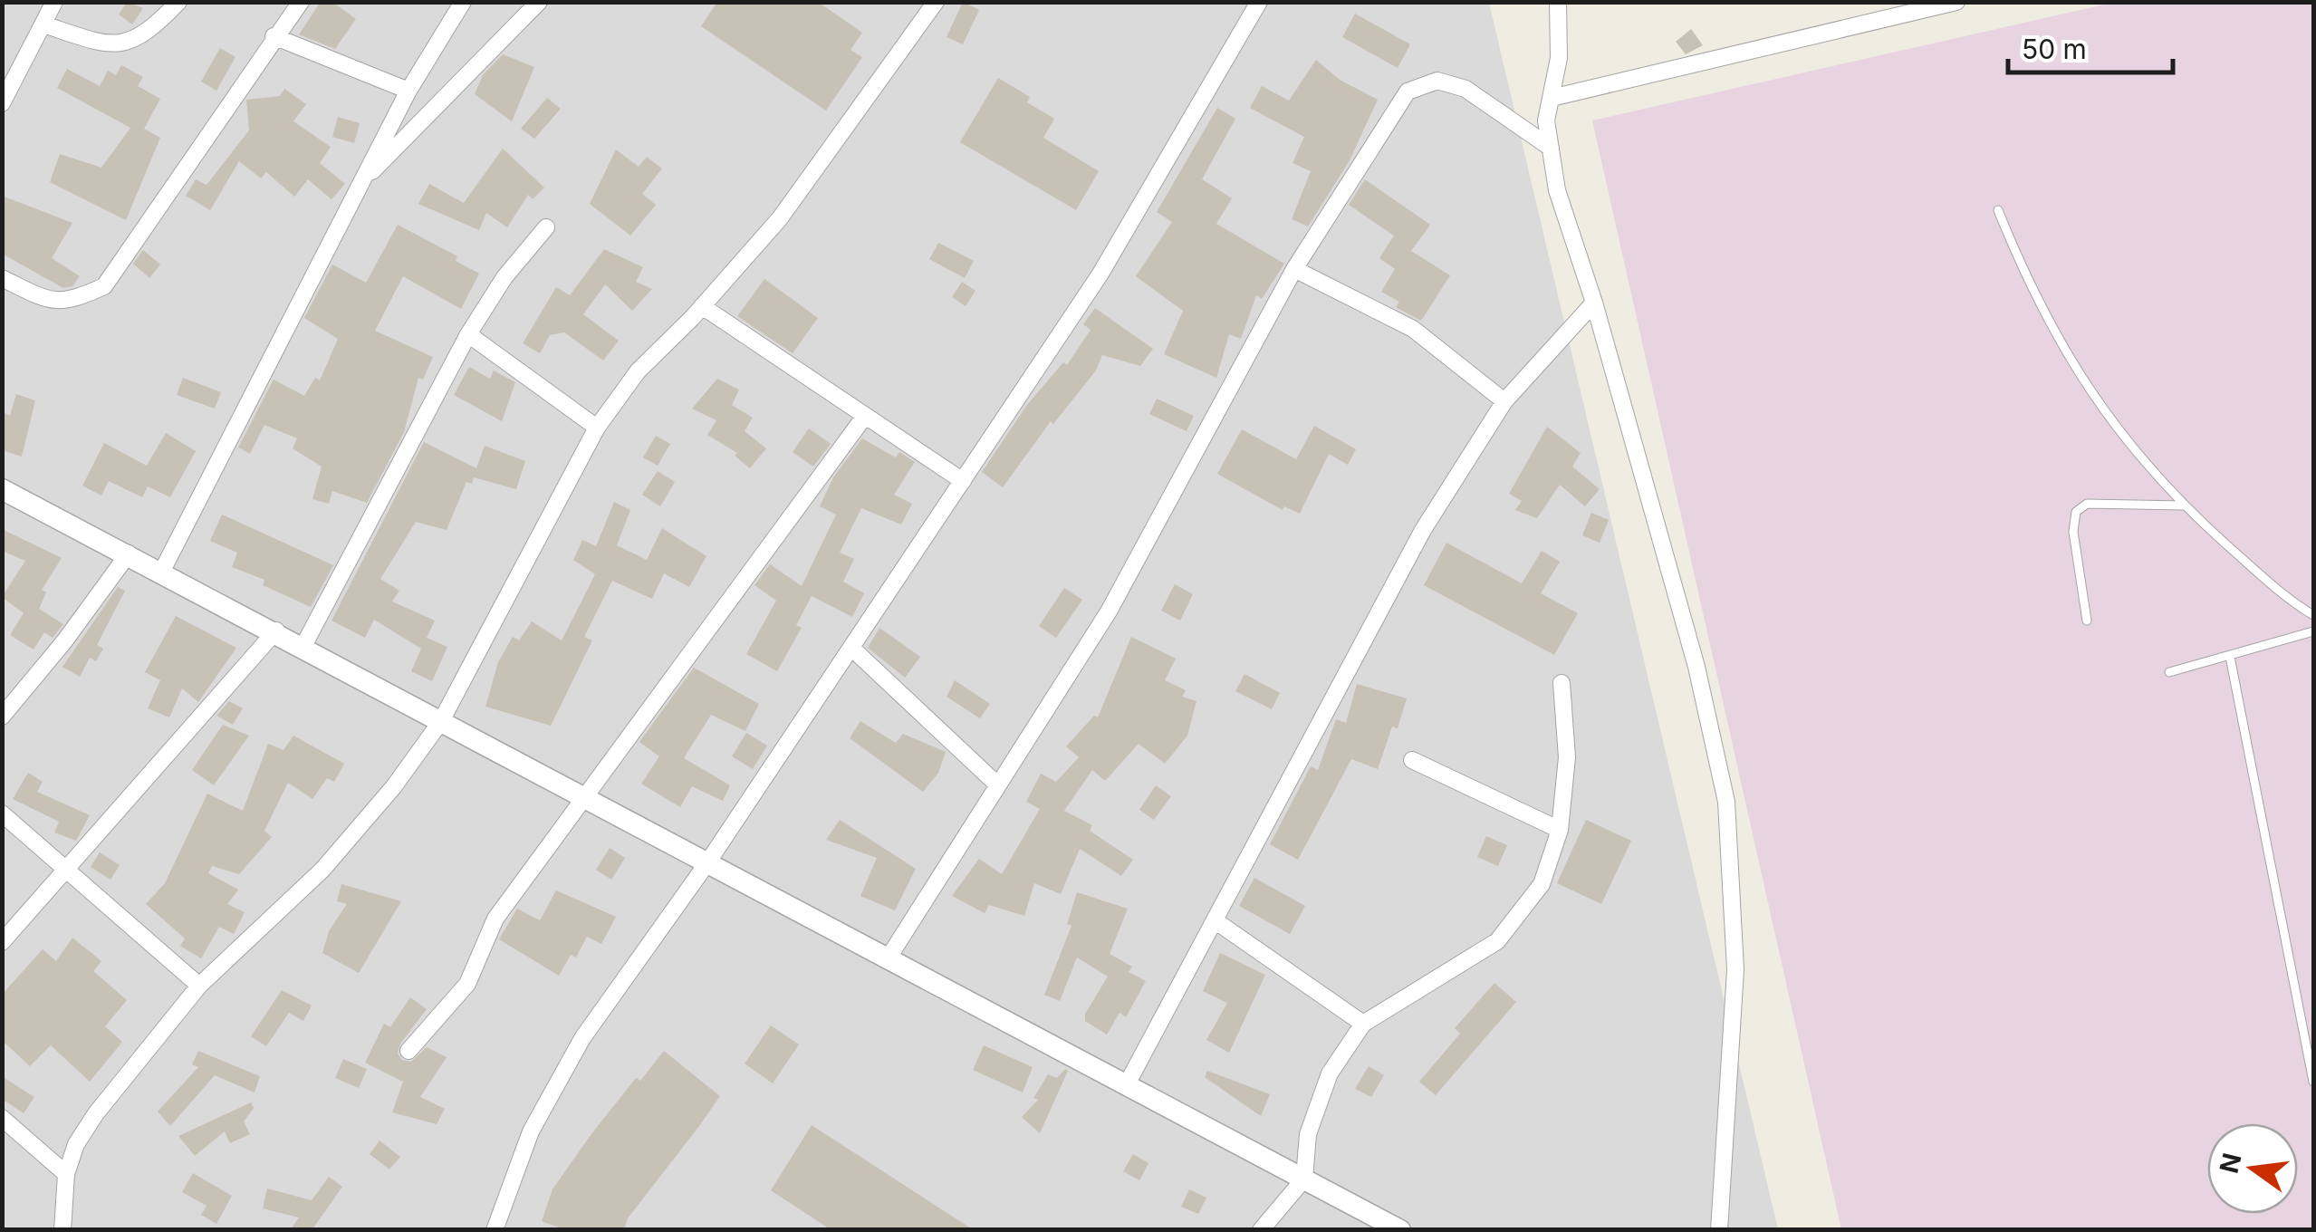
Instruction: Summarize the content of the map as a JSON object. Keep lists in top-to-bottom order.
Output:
{
  "scale_bar": "50 m",
  "north": "left"
}
